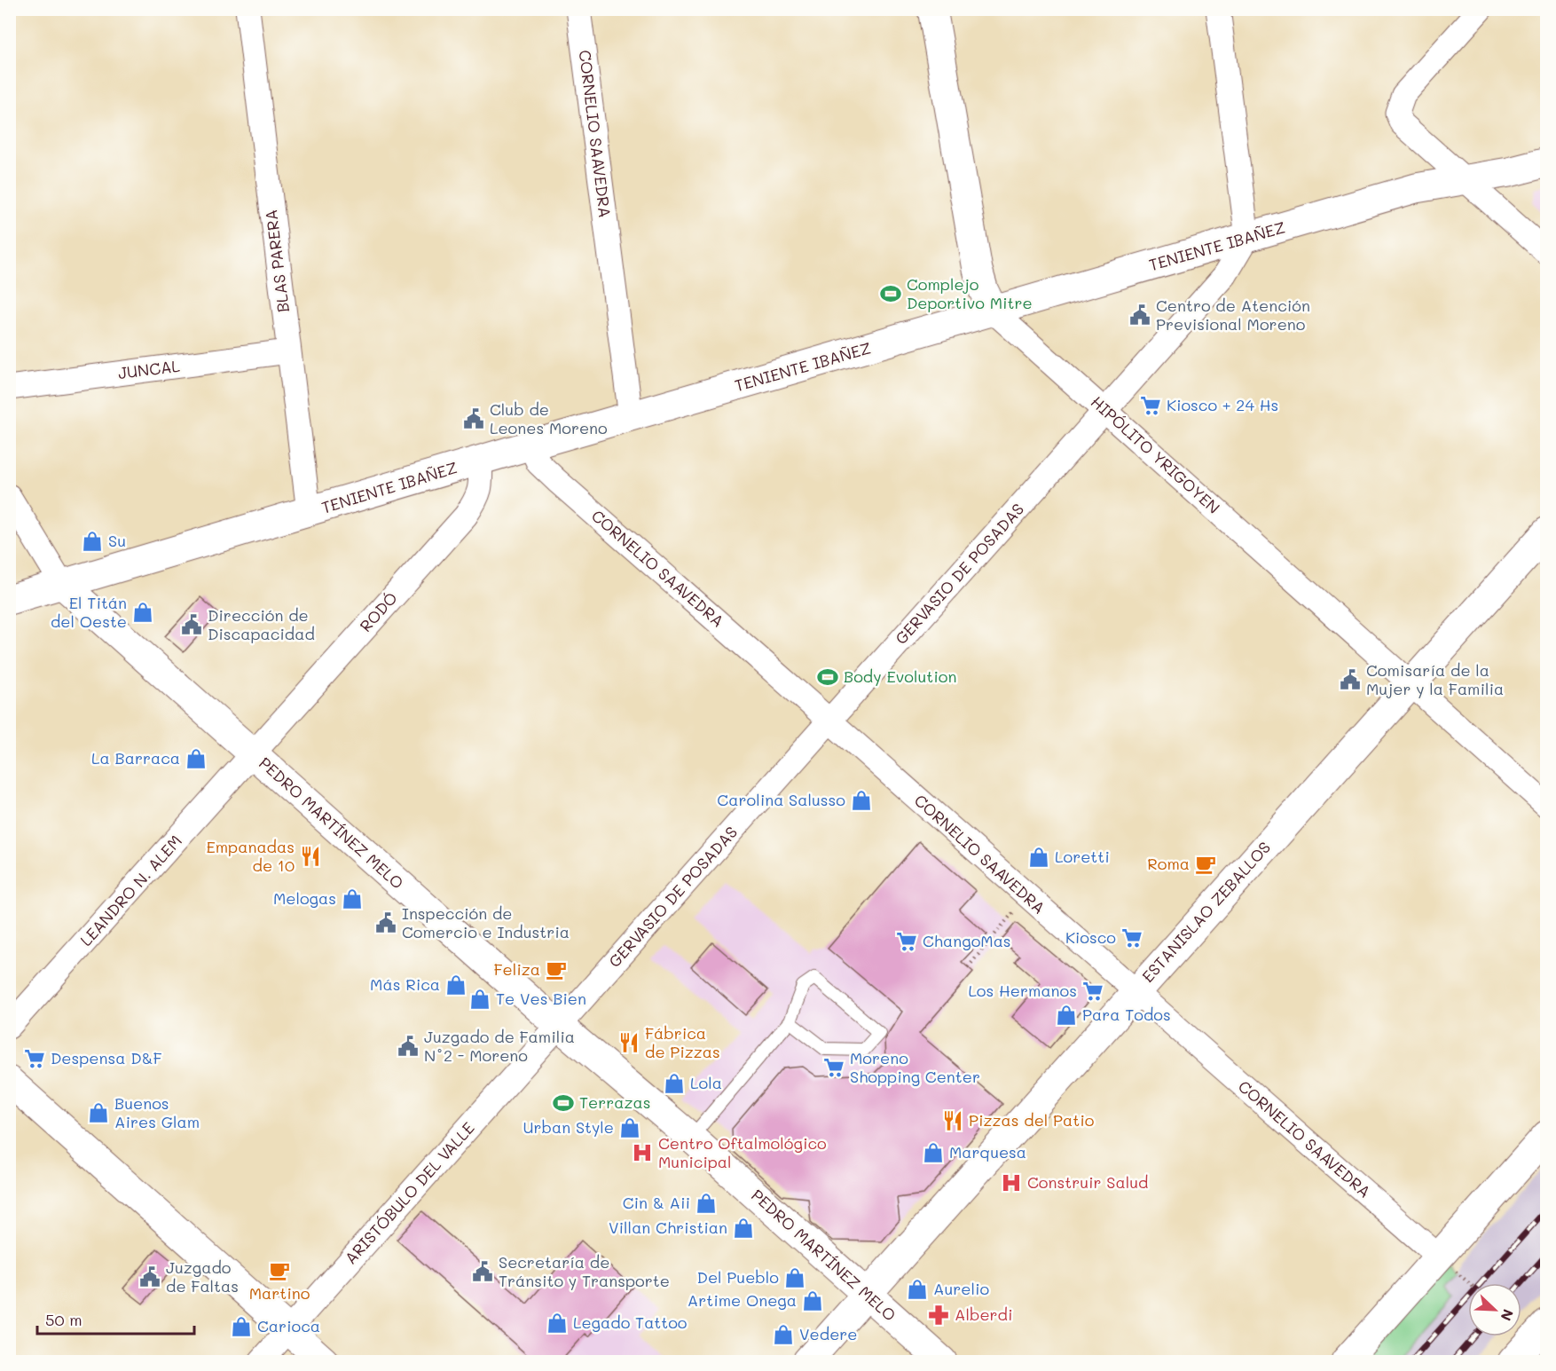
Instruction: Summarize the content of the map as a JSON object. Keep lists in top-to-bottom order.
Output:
{
  "streets": {
    "street": [
      "CORNELIO SAAVEDRA",
      "TENIENTE IBAÑEZ",
      "BLAS PARERA",
      "JUNCAL",
      "HIPÓLITO YRIGOYEN",
      "GERVASIO DE POSADAS",
      "RODÓ",
      "PEDRO MARTÍNEZ MELO",
      "LEANDRO N. ALEM",
      "ESTANISLAO ZEBALLOS",
      "ARISTÓBULO DEL VALLE"
    ]
  },
  "crossings": [
    ["CORNELIO SAAVEDRA", "TENIENTE IBAÑEZ"],
    ["CORNELIO SAAVEDRA", "GERVASIO DE POSADAS"],
    ["CORNELIO SAAVEDRA", "ESTANISLAO ZEBALLOS"],
    ["TENIENTE IBAÑEZ", "BLAS PARERA"],
    ["TENIENTE IBAÑEZ", "HIPÓLITO YRIGOYEN"],
    ["TENIENTE IBAÑEZ", "GERVASIO DE POSADAS"],
    ["TENIENTE IBAÑEZ", "RODÓ"],
    ["TENIENTE IBAÑEZ", "PEDRO MARTÍNEZ MELO"],
    ["BLAS PARERA", "JUNCAL"],
    ["HIPÓLITO YRIGOYEN", "GERVASIO DE POSADAS"],
    ["HIPÓLITO YRIGOYEN", "ESTANISLAO ZEBALLOS"],
    ["GERVASIO DE POSADAS", "PEDRO MARTÍNEZ MELO"],
    ["GERVASIO DE POSADAS", "ARISTÓBULO DEL VALLE"],
    ["RODÓ", "PEDRO MARTÍNEZ MELO"],
    ["RODÓ", "LEANDRO N. ALEM"],
    ["PEDRO MARTÍNEZ MELO", "LEANDRO N. ALEM"],
    ["PEDRO MARTÍNEZ MELO", "ESTANISLAO ZEBALLOS"],
    ["PEDRO MARTÍNEZ MELO", "ARISTÓBULO DEL VALLE"]
  ],
  "places": {
    "sports": ["Complejo Deportivo Mitre", "Body Evolution", "Terrazas"],
    "public building": [
      "Centro de Atención Previsional Moreno",
      "Club de Leones Moreno",
      "Dirección de Discapacidad",
      "Comisaría de la Mujer y la Familia",
      "Inspección de Comercio e Industria",
      "Juzgado de Familia N˚2 - Moreno",
      "Secretaría de Tránsito y Transporte",
      "Juzgado de Faltas"
    ],
    "supermarket": [
      "Kiosco + 24 Hs",
      "Kiosco",
      "ChangoMas",
      "Los Hermanos",
      "Despensa D&F",
      "Moreno Shopping Center"
    ],
    "shop": [
      "Su",
      "El Titán del Oeste",
      "La Barraca",
      "Carolina Salusso",
      "Loretti",
      "Melogas",
      "Más Rica",
      "Te Ves Bien",
      "Para Todos",
      "Lola",
      "Buenos Aires Glam",
      "Urban Style",
      "Marquesa",
      "Cin & Aii",
      "Villan Christian",
      "Del Pueblo",
      "Aurelio",
      "Artime Onega",
      "Legado Tattoo",
      "Carioca",
      "Vedere"
    ],
    "restaurant": ["Empanadas de 10", "Fábrica de Pizzas", "Pizzas del Patio"],
    "cafe": ["Roma", "Feliza", "Martino"],
    "hospital": ["Centro Oftalmológico Municipal", "Construir Salud"],
    "pharmacy": ["Alberdi"]
  },
  "scale_bar": "50 m",
  "north": "bottom right"
}
